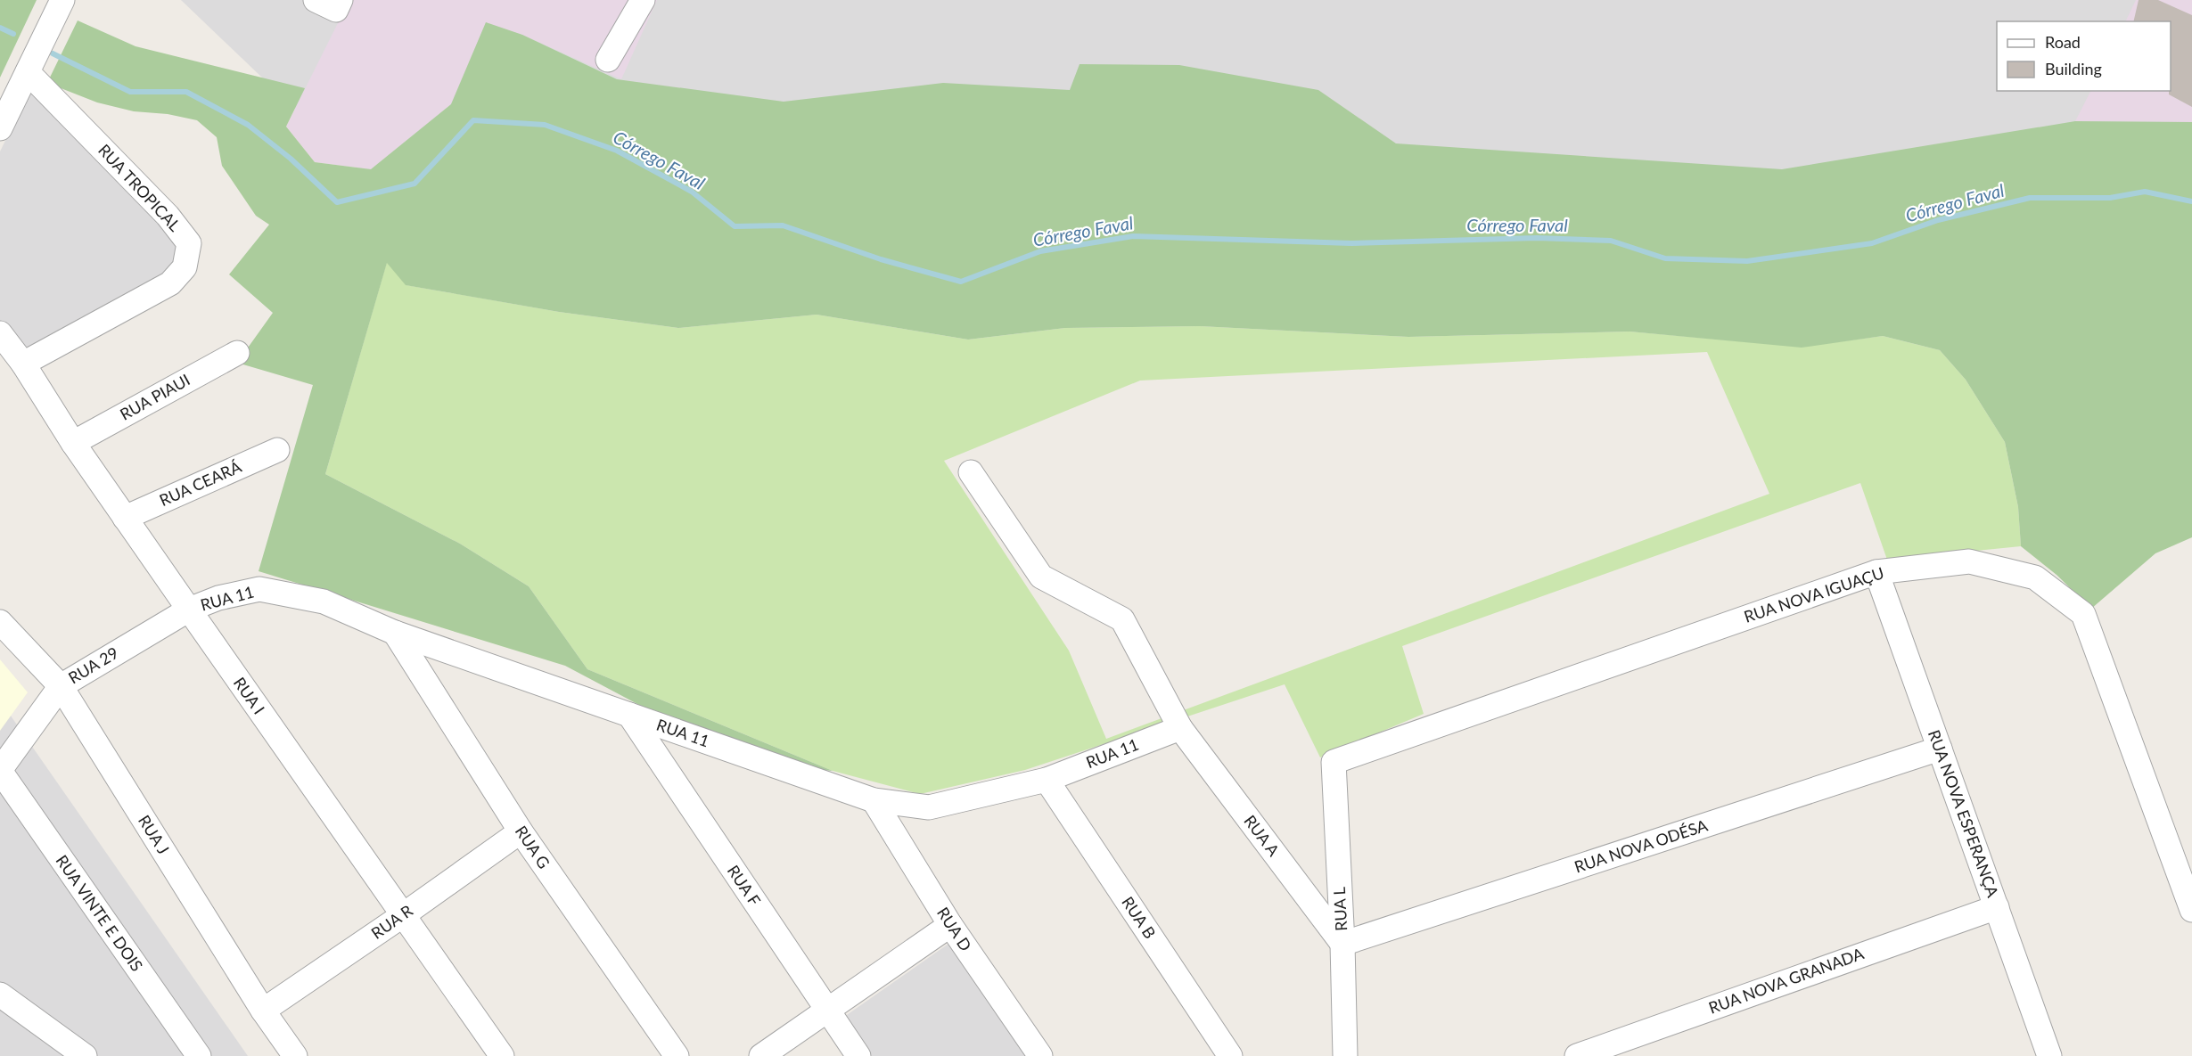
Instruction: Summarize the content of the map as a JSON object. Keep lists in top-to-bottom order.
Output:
{
  "streets": {
    "street": [
      "RUA TROPICAL",
      "RUA PIAUI",
      "RUA CEARÁ",
      "RUA NOVA IGUAÇU",
      "RUA 11",
      "RUA 29",
      "RUA I",
      "RUA NOVA ESPERANÇA",
      "RUA J",
      "RUA A",
      "RUA NOVA ODÉSA",
      "RUA G",
      "RUA F",
      "RUA L",
      "RUA VINTE E DOIS",
      "RUA B",
      "RUA R",
      "RUA D",
      "RUA NOVA GRANADA"
    ]
  },
  "crossings": [
    ["RUA TROPICAL", "RUA I"],
    ["RUA PIAUI", "RUA I"],
    ["RUA CEARÁ", "RUA I"],
    ["RUA NOVA IGUAÇU", "RUA NOVA ESPERANÇA"],
    ["RUA NOVA IGUAÇU", "RUA L"],
    ["RUA 11", "RUA 29"],
    ["RUA 11", "RUA I"],
    ["RUA 11", "RUA A"],
    ["RUA 11", "RUA G"],
    ["RUA 11", "RUA F"],
    ["RUA 11", "RUA B"],
    ["RUA 11", "RUA D"],
    ["RUA 29", "RUA I"],
    ["RUA 29", "RUA J"],
    ["RUA 29", "RUA VINTE E DOIS"],
    ["RUA I", "RUA R"],
    ["RUA NOVA ESPERANÇA", "RUA NOVA ODÉSA"],
    ["RUA NOVA ESPERANÇA", "RUA NOVA GRANADA"],
    ["RUA J", "RUA R"],
    ["RUA A", "RUA NOVA ODÉSA"],
    ["RUA A", "RUA L"],
    ["RUA NOVA ODÉSA", "RUA L"],
    ["RUA G", "RUA R"]
  ],
  "water": ["Córrego Faval"],
  "legend": ["Road", "Building"]
}
